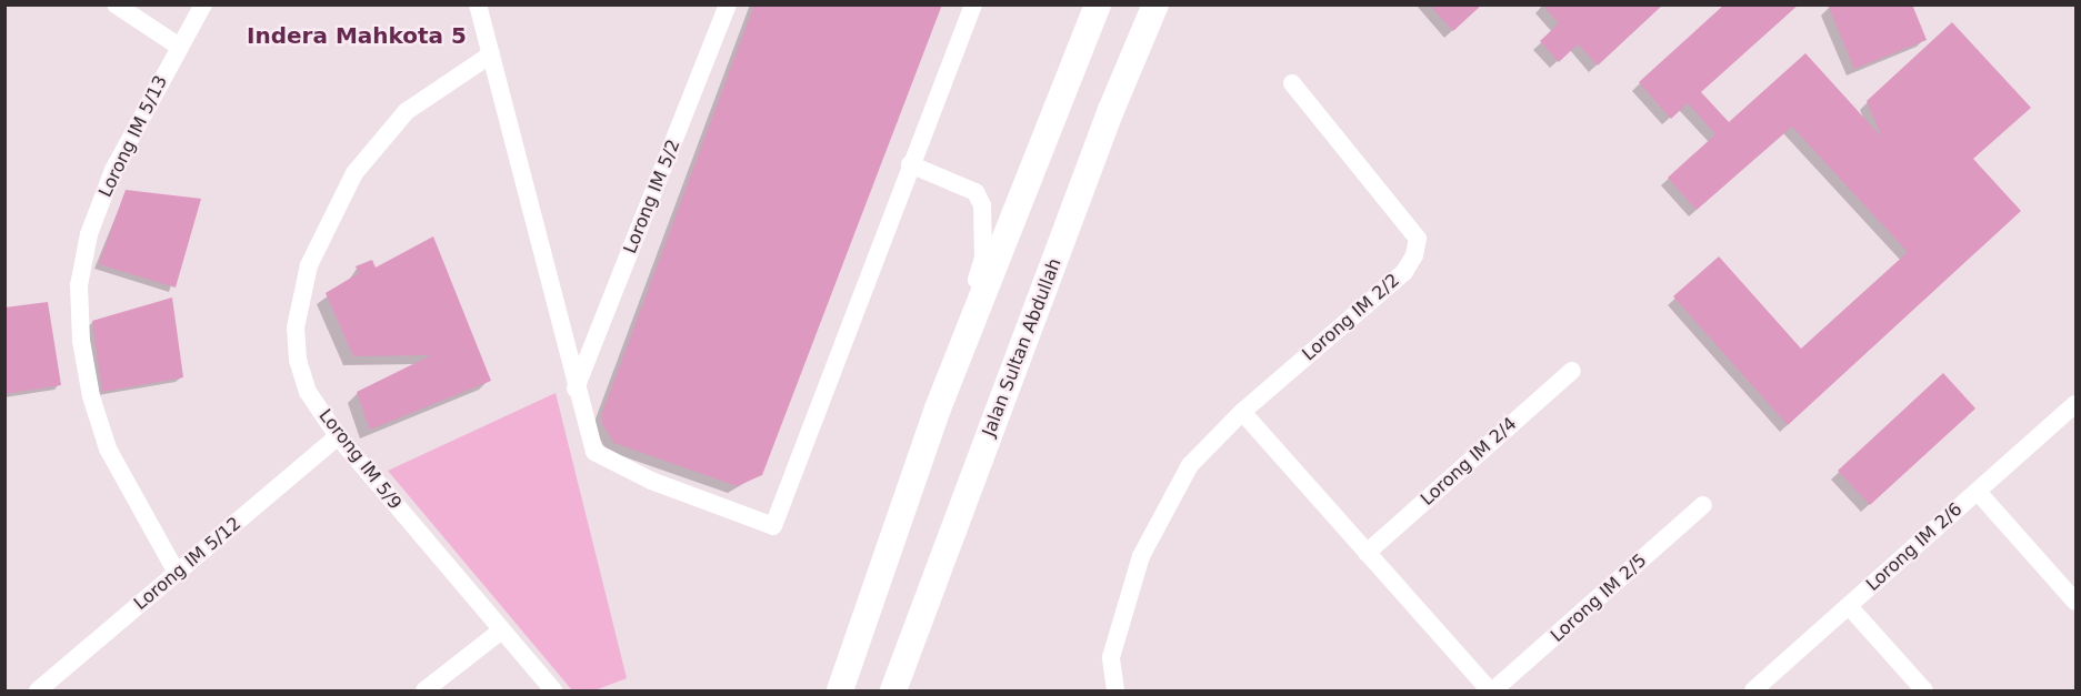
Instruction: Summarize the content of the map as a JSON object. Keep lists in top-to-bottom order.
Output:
{
  "streets": {
    "main road": ["Jalan Sultan Abdullah"],
    "street": [
      "Lorong IM 5/13",
      "Lorong IM 5/2",
      "Lorong IM 2/2",
      "Lorong IM 5/9",
      "Lorong IM 2/4",
      "Lorong IM 2/6",
      "Lorong IM 5/12",
      "Lorong IM 2/5"
    ]
  },
  "crossings": [
    ["Lorong IM 5/13", "Lorong IM 5/12"],
    ["Lorong IM 5/9", "Lorong IM 5/12"]
  ],
  "districts": ["Indera Mahkota 5"]
}
